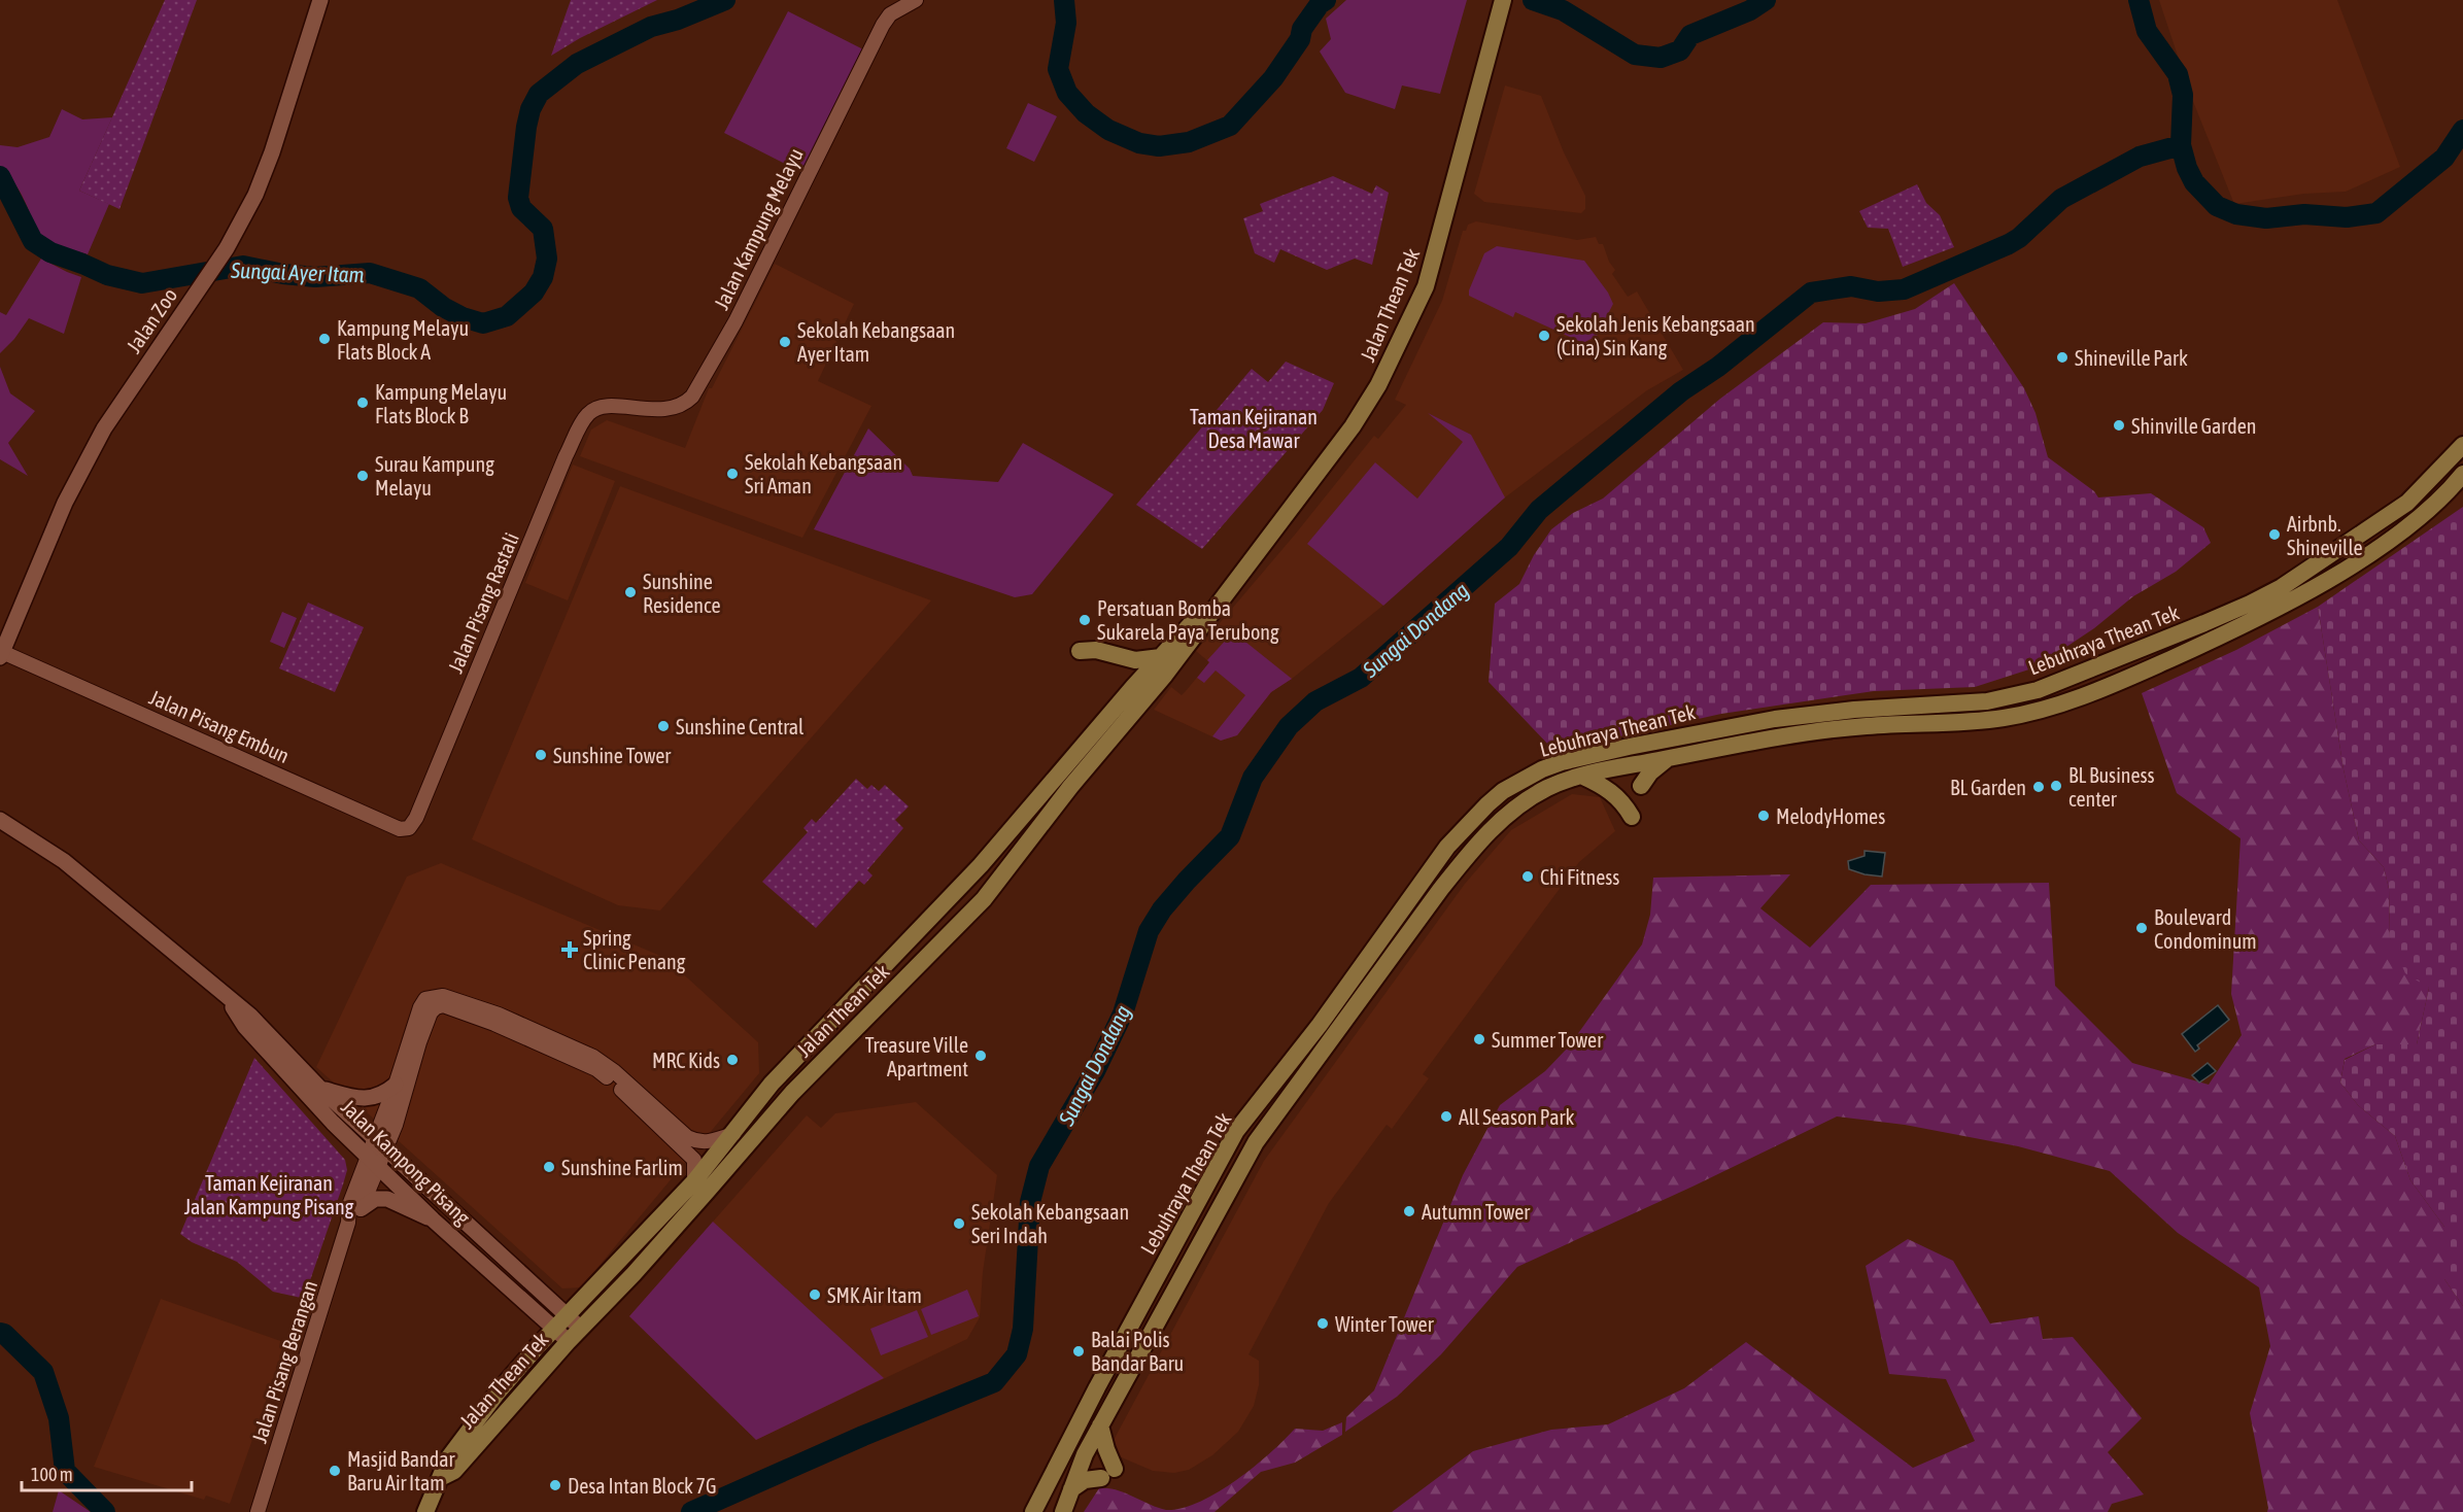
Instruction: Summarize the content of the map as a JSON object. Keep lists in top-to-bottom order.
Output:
{
  "streets": {
    "main road": [
      "Jalan Thean Tek",
      "Jalan Zoo",
      "Lebuhraya Thean Tek",
      "Jalan Kampong Pisang"
    ],
    "street": [
      "Jalan Kampung Melayu",
      "Jalan Pisang Rastali",
      "Jalan Pisang Embun",
      "Jalan Pisang Berangan"
    ]
  },
  "crossings": [
    ["Jalan Kampung Melayu", "Jalan Pisang Rastali"],
    ["Jalan Thean Tek", "Jalan Kampong Pisang"],
    ["Jalan Thean Tek", "Jalan Pisang Berangan"],
    ["Jalan Zoo", "Jalan Pisang Embun"],
    ["Jalan Pisang Rastali", "Jalan Pisang Embun"],
    ["Jalan Kampong Pisang", "Jalan Pisang Berangan"]
  ],
  "water": ["Sungai Ayer Itam", "Sungai Dondang"],
  "parks": ["Taman Kejiranan Desa Mawar", "Taman Kejiranan Jalan Kampung Pisang"],
  "places": {
    "other": [
      "Sekolah Jenis Kebangsaan (Cina) Sin Kang",
      "Kampung Melayu Flats Block A",
      "Sekolah Kebangsaan Ayer Itam",
      "Shineville Park",
      "Kampung Melayu Flats Block B",
      "Shinville Garden",
      "Sekolah Kebangsaan Sri Aman",
      "Surau Kampung Melayu",
      "Airbnb. Shineville",
      "Sunshine Residence",
      "Persatuan Bomba Sukarela Paya Terubong",
      "Sunshine Central",
      "Sunshine Tower",
      "BL Business center",
      "BL Garden",
      "MelodyHomes",
      "Chi Fitness",
      "Boulevard Condominum",
      "Summer Tower",
      "Treasure Ville Apartment",
      "MRC Kids",
      "All Season Park",
      "Sunshine Farlim",
      "Autumn Tower",
      "Sekolah Kebangsaan Seri Indah",
      "SMK Air Itam",
      "Winter Tower",
      "Balai Polis Bandar Baru",
      "Masjid Bandar Baru Air Itam",
      "Desa Intan Block 7G"
    ],
    "health": ["Spring Clinic Penang"]
  },
  "scale_bar": "100 m"
}
